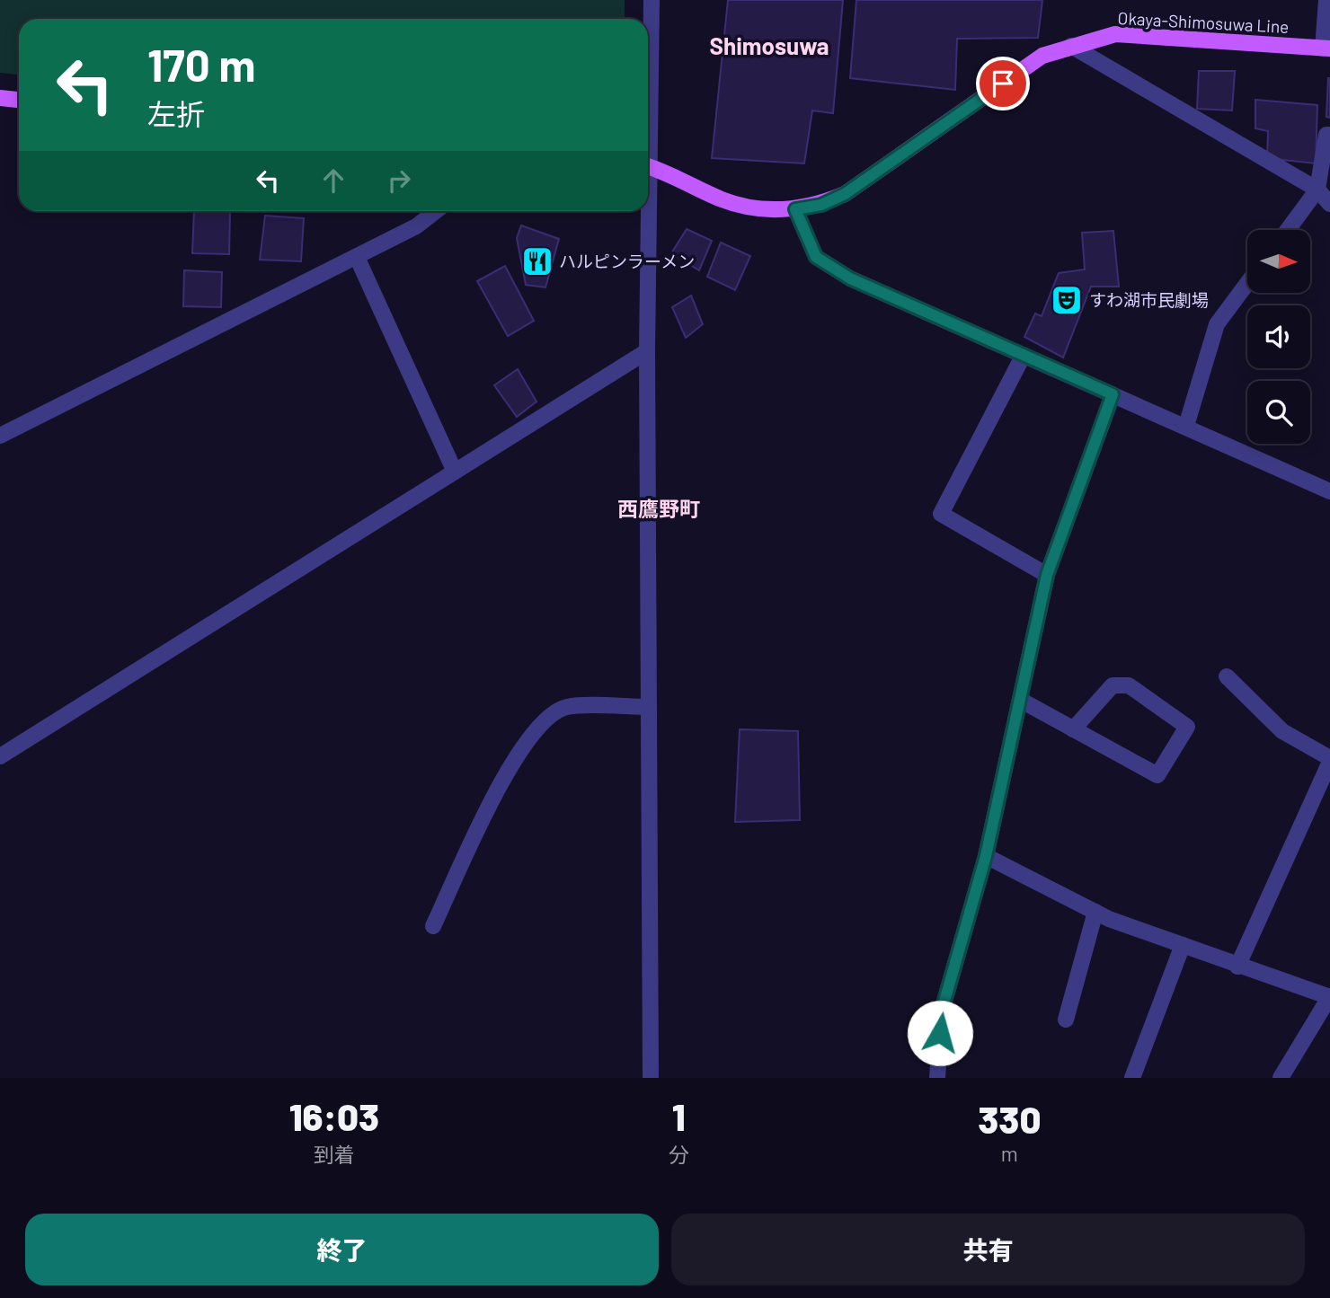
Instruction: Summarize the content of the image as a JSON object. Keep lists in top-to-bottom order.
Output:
{
  "streets": {
    "main road": ["Okaya-Shimosuwa Line"]
  },
  "districts": ["Shimosuwa", "西鷹野町"],
  "places": {
    "restaurant": ["ハルピンラーメン"],
    "theatre": ["すわ湖市民劇場"]
  },
  "north": "right",
  "page": {
    "turn": ["170 m", "左折"],
    "eta": [
      "16:03",
      "到着",
      "1",
      "分",
      "330",
      "m"
    ],
    "buttons": ["終了", "共有"]
  }
}
